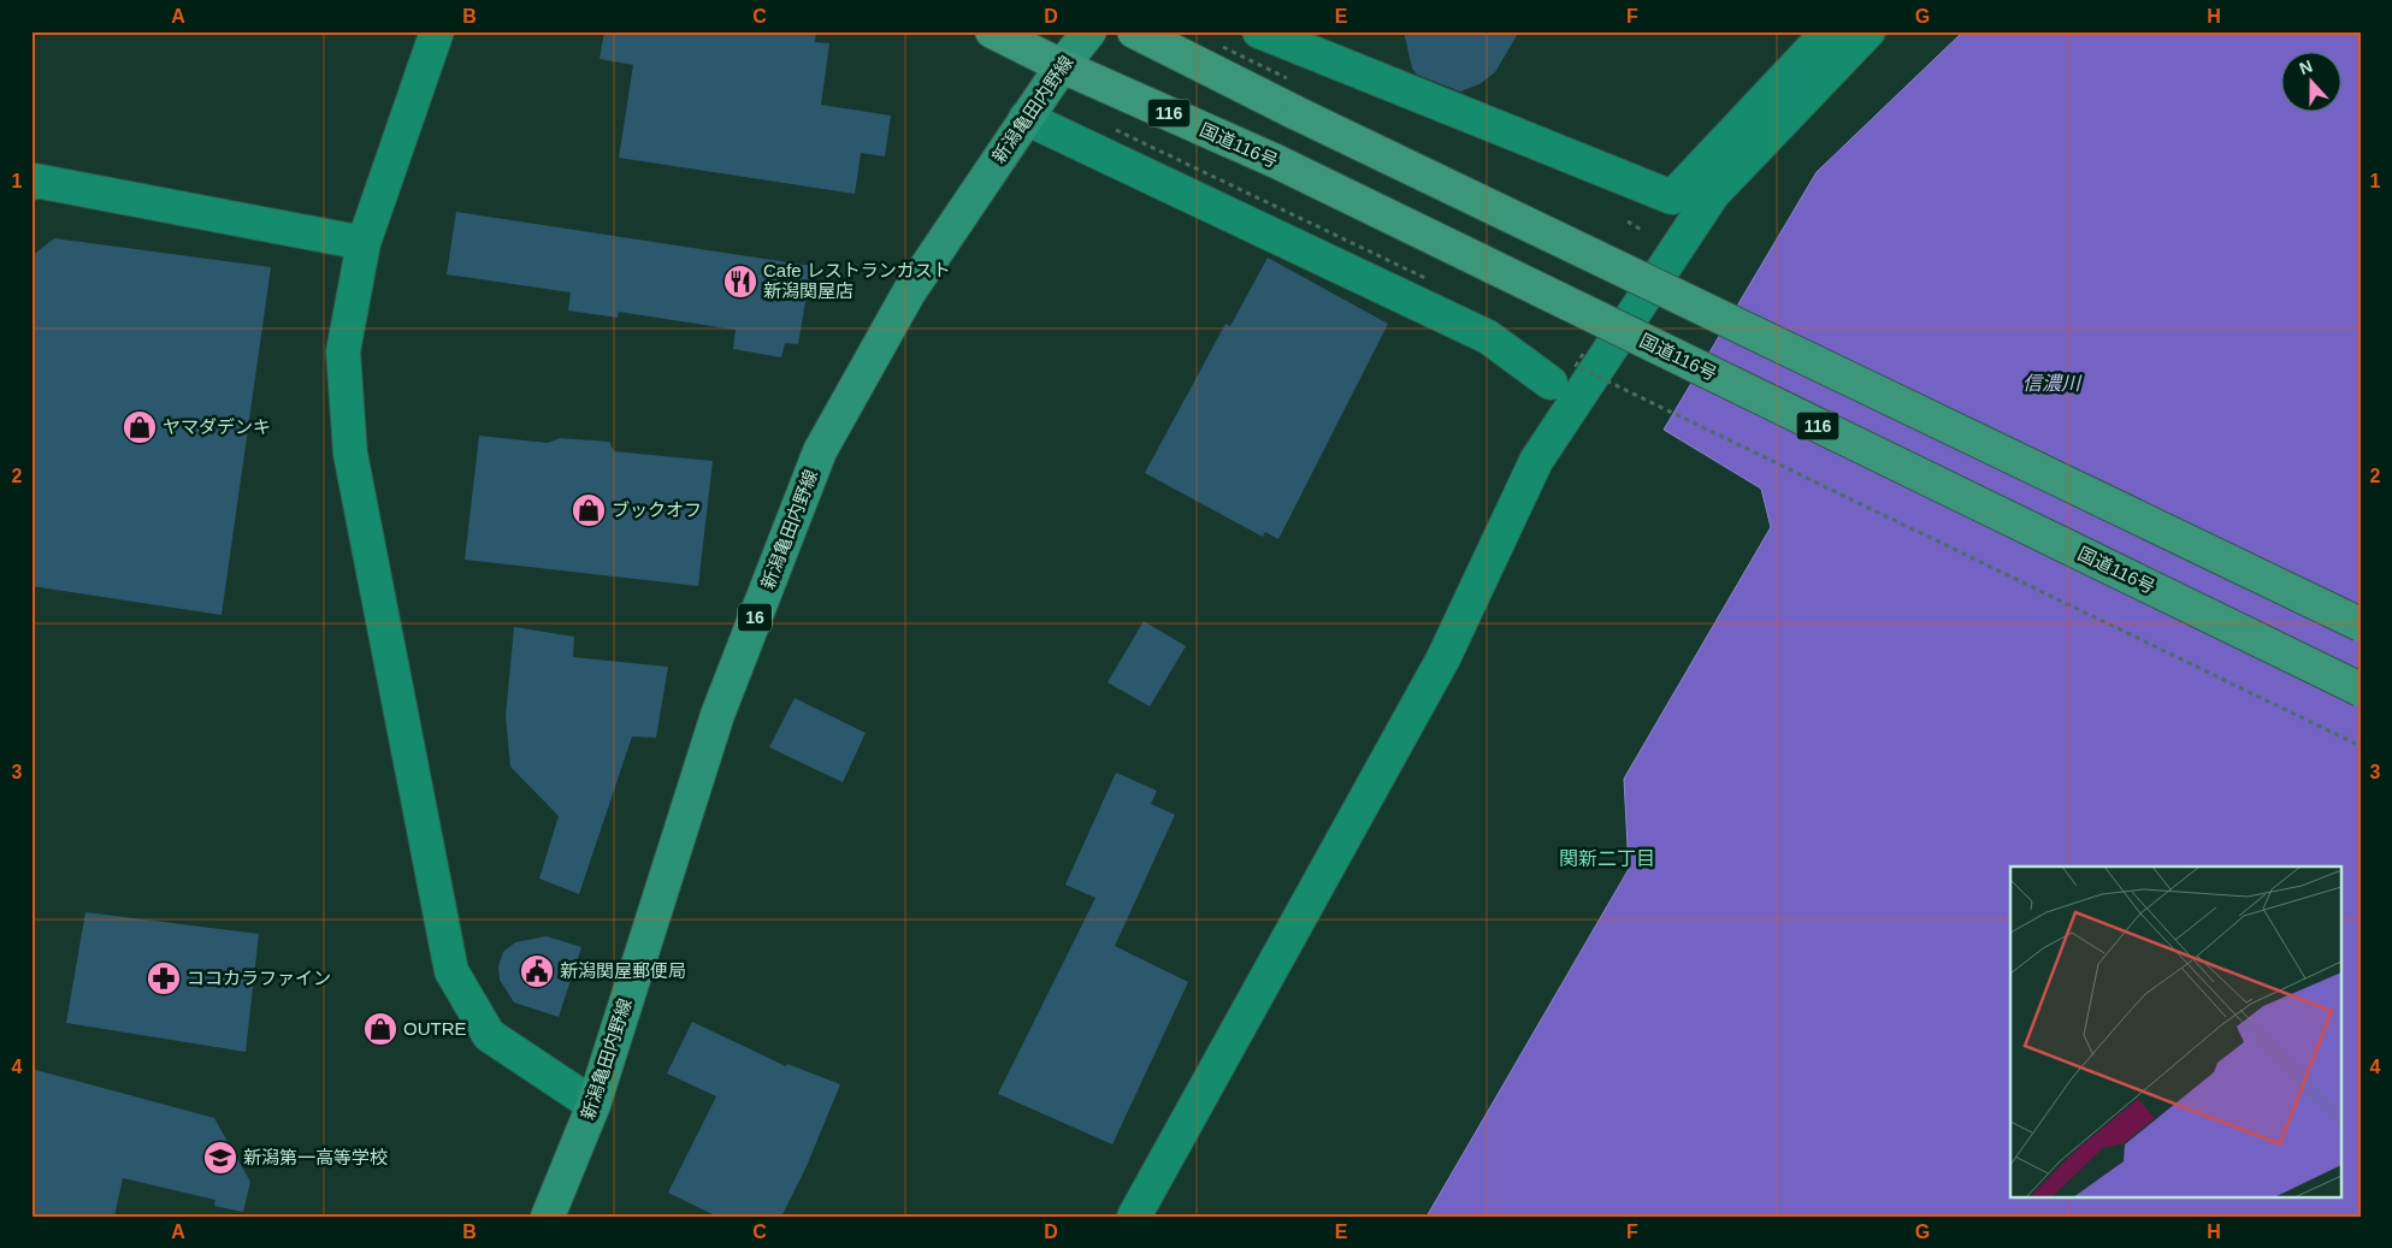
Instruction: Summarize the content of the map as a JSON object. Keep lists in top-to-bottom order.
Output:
{
  "streets": {
    "highway": ["116", "国道116号"],
    "main road": ["新潟亀田内野線", "16"]
  },
  "crossings": [
    ["新潟亀田内野線", "国道116号"]
  ],
  "districts": ["関新二丁目"],
  "water": ["信濃川"],
  "places": {
    "restaurant": ["Cafe レストランガスト 新潟関屋店"],
    "shop": ["ヤマダデンキ", "ブックオフ", "OUTRE"],
    "public building": ["新潟関屋郵便局"],
    "pharmacy": ["ココカラファイン"],
    "school or university": ["新潟第一高等学校"]
  },
  "north": "top",
  "grid": {
    "columns": [
      "A",
      "B",
      "C",
      "D",
      "E",
      "F",
      "G",
      "H"
    ],
    "rows": [
      "1",
      "2",
      "3",
      "4"
    ]
  }
}
